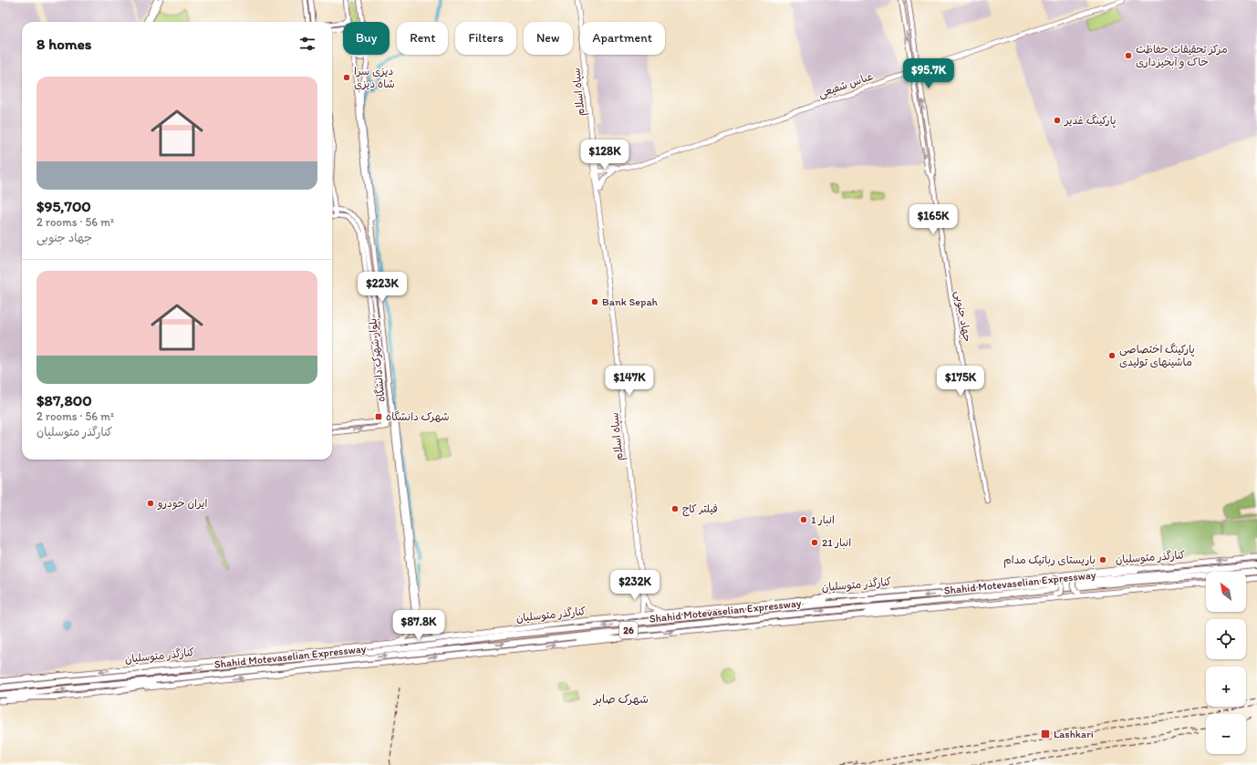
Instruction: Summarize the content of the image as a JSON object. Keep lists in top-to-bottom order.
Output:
{
  "streets": {
    "highway": ["Shahid Motevaselian Expressway", "26"],
    "main road": ["عباس شفیعی", "سپاه اسلام", "کنارگذر متوسلیان"],
    "street": ["جهاد جنوبی", "بلوار شهرک دانشگاه"]
  },
  "crossings": [
    ["عباس شفیعی", "سپاه اسلام"],
    ["عباس شفیعی", "جهاد جنوبی"],
    ["سپاه اسلام", "کنارگذر متوسلیان"]
  ],
  "districts": ["شهرک صابر"],
  "places": {
    "other": [
      "مرکز تحقیقات حفاظت خاک و آبخیزداری",
      "دیزی سرا شاه دیزی",
      "پارکینگ غدیر",
      "Bank Sepah",
      "پارکینگ اختصاصی ماشینهای تولیدی",
      "ایران خودرو",
      "فیلتر کاج",
      "انبار 1",
      "انبار 21",
      "باریستای رباتیک مدام"
    ],
    "transit": ["شهرک دانشگاه", "Lashkari"]
  },
  "north": "top left",
  "page": {
    "chip": [
      "Buy",
      "Rent",
      "Filters",
      "New",
      "Apartment"
    ],
    "heading": "8 homes",
    "price": [
      "$95.7K",
      "$128K",
      "$165K",
      "$223K",
      "$147K",
      "$175K",
      "$232K",
      "$87.8K"
    ],
    "list": [
      {
        "name": "$95,700",
        "note": "2 rooms · 56 m² · جهاد جنوبی"
      },
      {
        "name": "$87,800",
        "note": "2 rooms · 56 m² · کنارگذر متوسلیان"
      }
    ],
    "map_buttons": ["+", "−"]
  }
}
